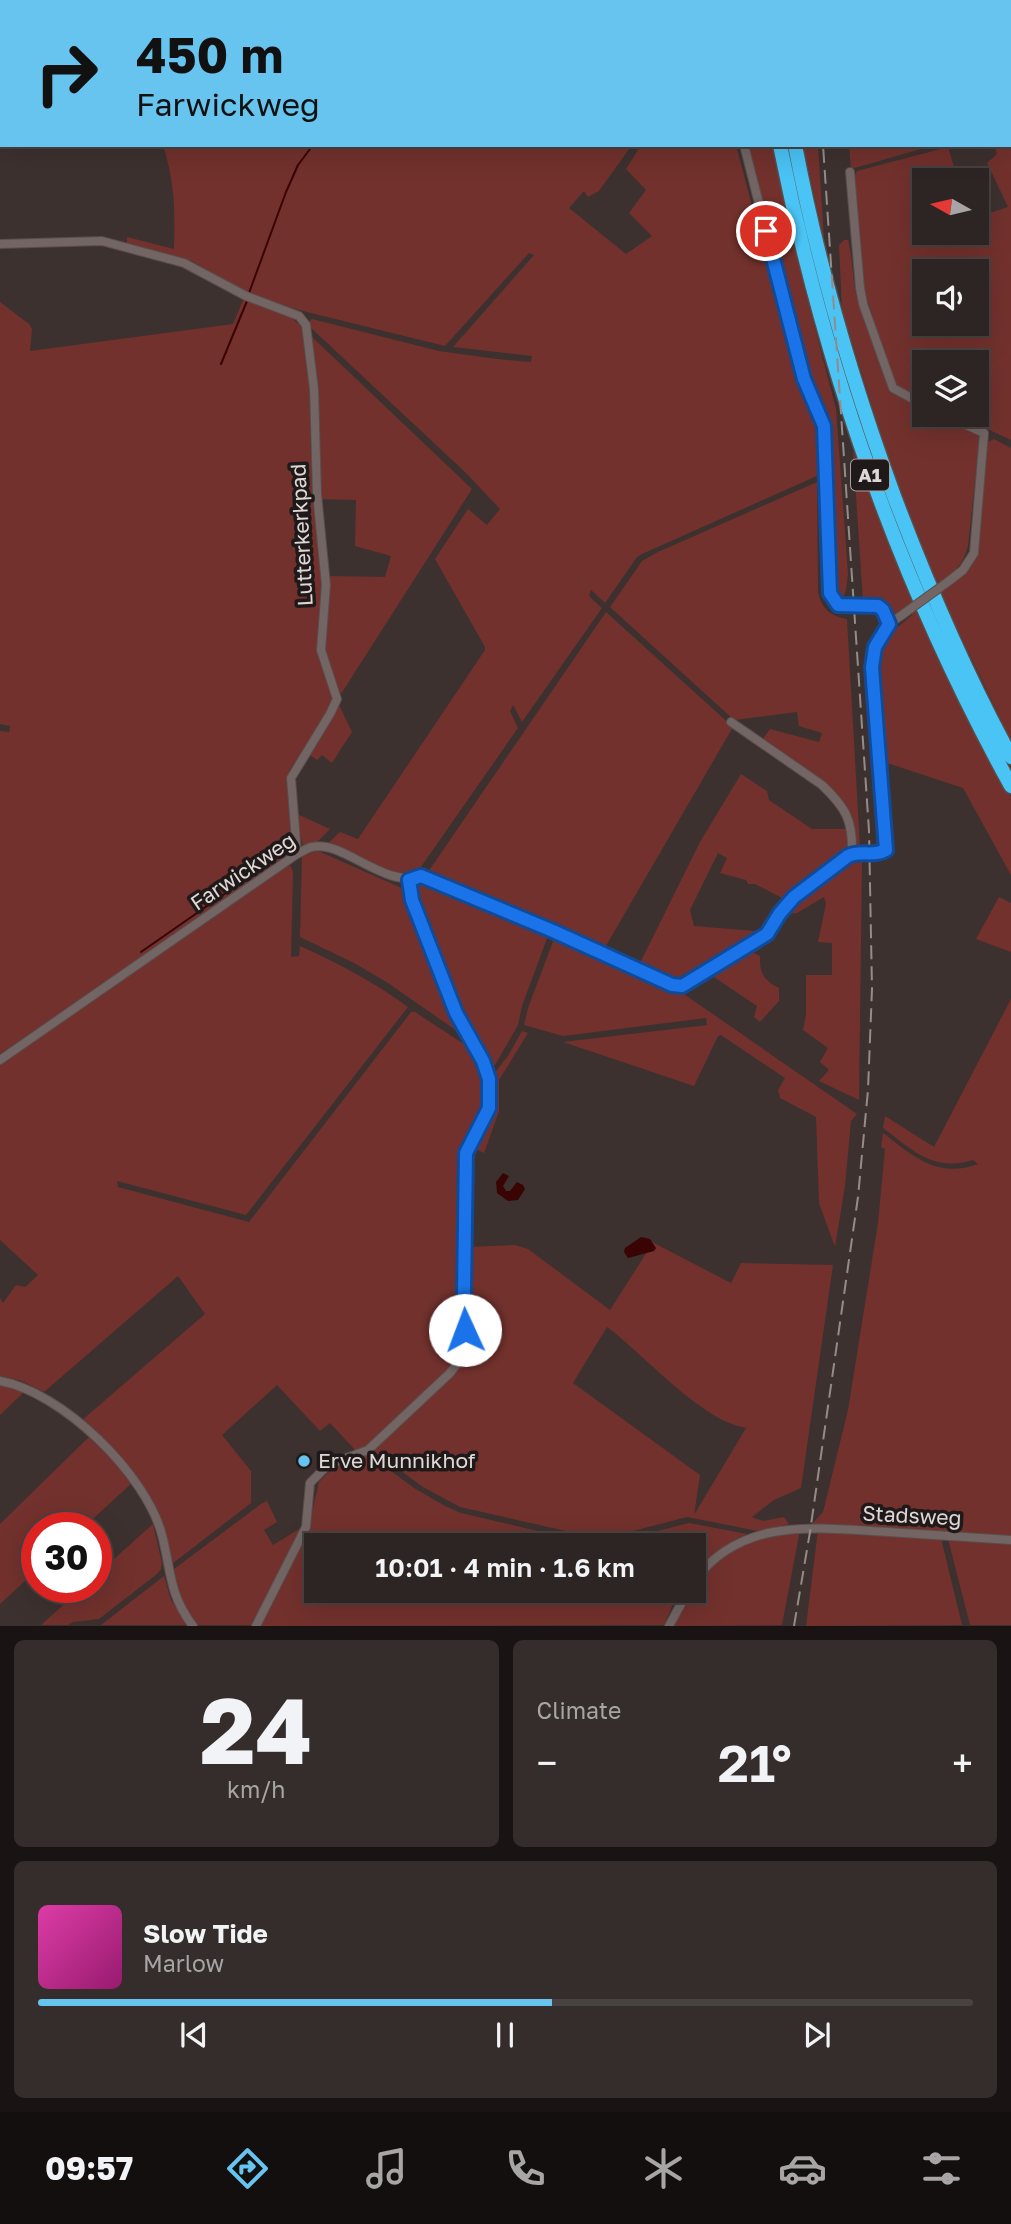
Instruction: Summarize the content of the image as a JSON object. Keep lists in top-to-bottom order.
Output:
{
  "streets": {
    "highway": ["A1"],
    "street": ["Lutterkerkpad", "Farwickweg", "Stadsweg"]
  },
  "crossings": [
    ["Lutterkerkpad", "Farwickweg"]
  ],
  "places": ["Erve Munnikhof"],
  "north": "left",
  "page": {
    "turn": ["450 m", "Farwickweg"],
    "limit": "30",
    "trip": "10:01 · 4 min · 1.6 km",
    "tile": [
      ["24", "km/h"],
      "Climate"
    ],
    "heat": ["−", "21°", "+"],
    "song": ["Slow Tide", "Marlow"],
    "tabs": "09:57"
  }
}
